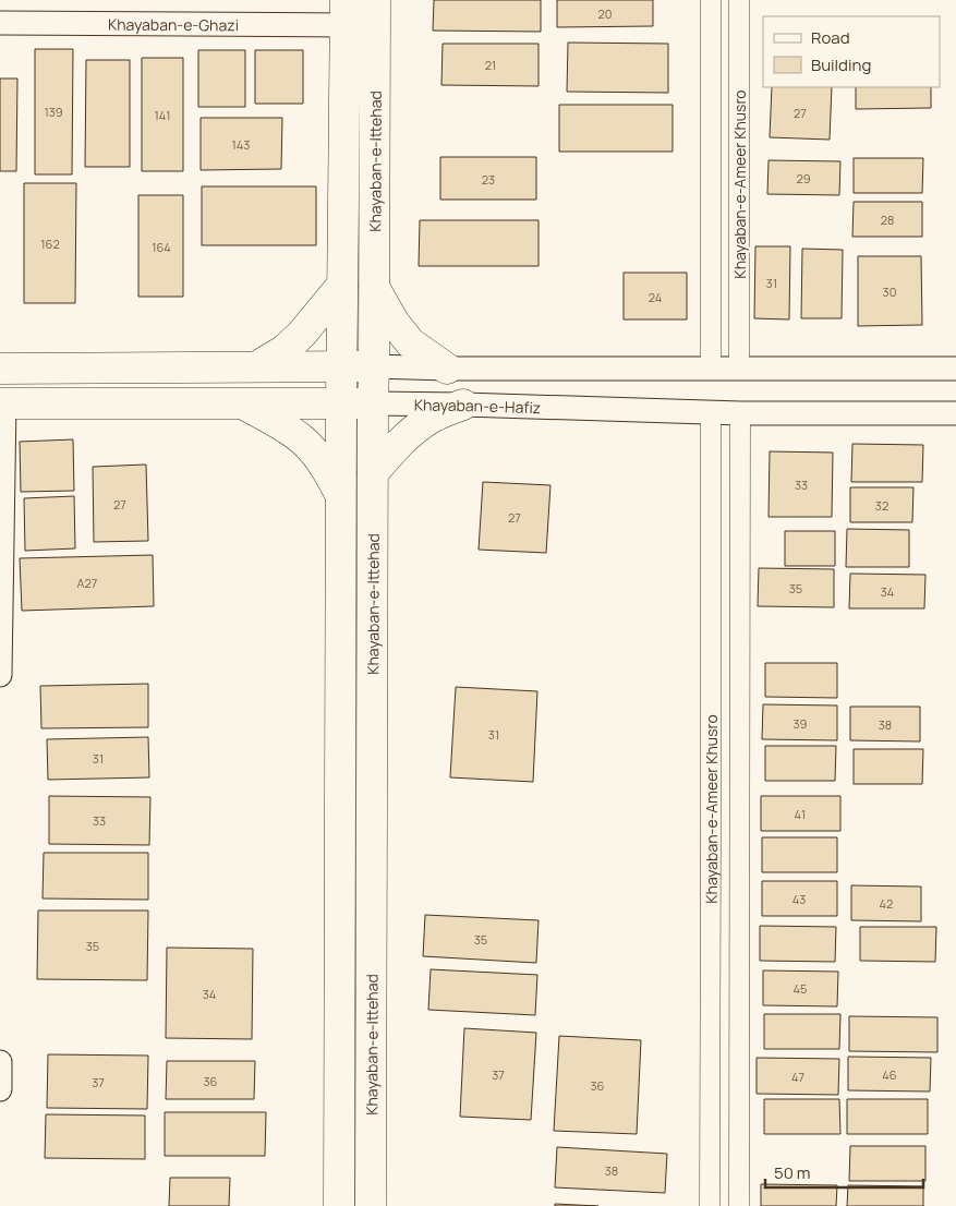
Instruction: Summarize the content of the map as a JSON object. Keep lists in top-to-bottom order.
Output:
{
  "streets": {
    "main road": ["Khayaban-e-Ittehad", "Khayaban-e-Hafiz"],
    "street": ["Khayaban-e-Ghazi", "Khayaban-e-Ameer Khusro"]
  },
  "crossings": [
    ["Khayaban-e-Ghazi", "Khayaban-e-Ittehad"],
    ["Khayaban-e-Ittehad", "Khayaban-e-Hafiz"],
    ["Khayaban-e-Ameer Khusro", "Khayaban-e-Hafiz"]
  ],
  "house_numbers": [
    "20",
    "21",
    "139",
    "27",
    "141",
    "143",
    "29",
    "23",
    "28",
    "162",
    "164",
    "31",
    "30",
    "24",
    "33",
    "27",
    "32",
    "27",
    "A27",
    "35",
    "34",
    "39",
    "38",
    "31",
    "31",
    "41",
    "33",
    "43",
    "42",
    "35",
    "35",
    "45",
    "34",
    "37",
    "46",
    "47",
    "36",
    "37",
    "36",
    "38"
  ],
  "legend": ["Road", "Building"],
  "scale_bar": "50 m"
}
